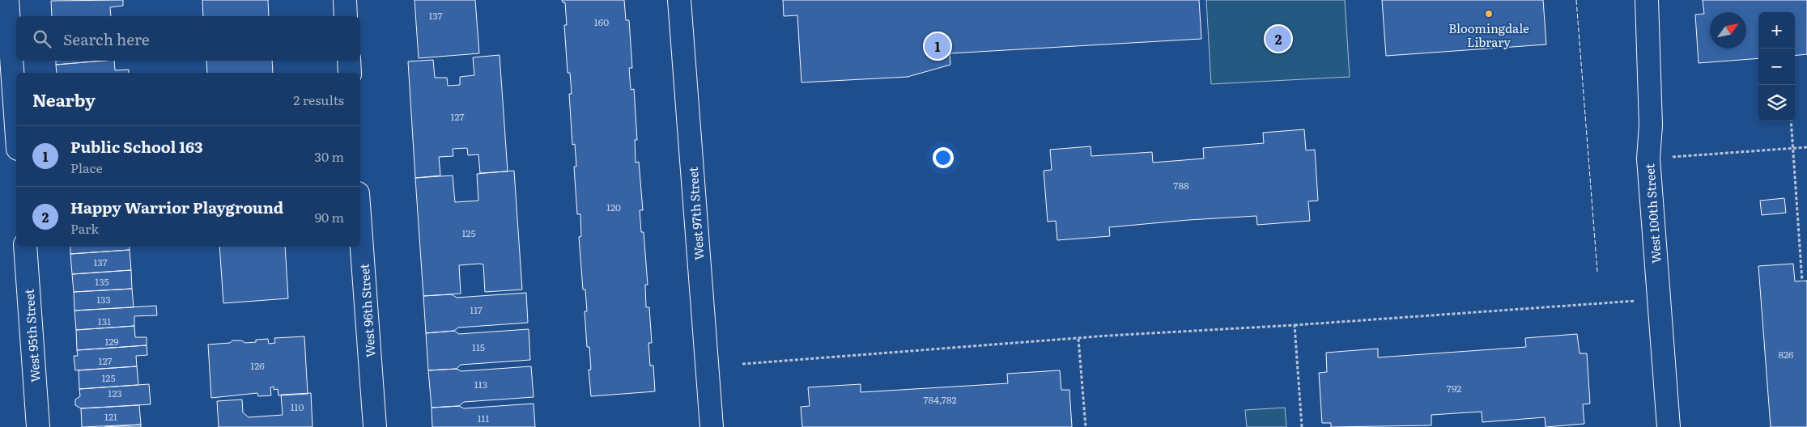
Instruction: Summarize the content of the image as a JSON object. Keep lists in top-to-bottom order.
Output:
{
  "streets": {
    "street": [
      "West 97th Street",
      "West 100th Street",
      "West 96th Street",
      "West 95th Street"
    ]
  },
  "places": ["Bloomingdale Library"],
  "house_numbers": [
    "137",
    "160",
    "127",
    "788",
    "120",
    "125",
    "137",
    "135",
    "133",
    "117",
    "131",
    "129",
    "115",
    "826",
    "127",
    "126",
    "125",
    "113",
    "792",
    "123",
    "784,782",
    "110",
    "121",
    "111"
  ],
  "north": "top right",
  "page": {
    "map_buttons": ["+", "−"],
    "search": "Search here",
    "pins": ["2", "1"],
    "heading": ["Nearby", "2 results"],
    "list": [
      {
        "mark": "1",
        "name": "Public School 163",
        "note": "Place",
        "value": "30 m"
      },
      {
        "mark": "2",
        "name": "Happy Warrior Playground",
        "note": "Park",
        "value": "90 m"
      }
    ]
  }
}
